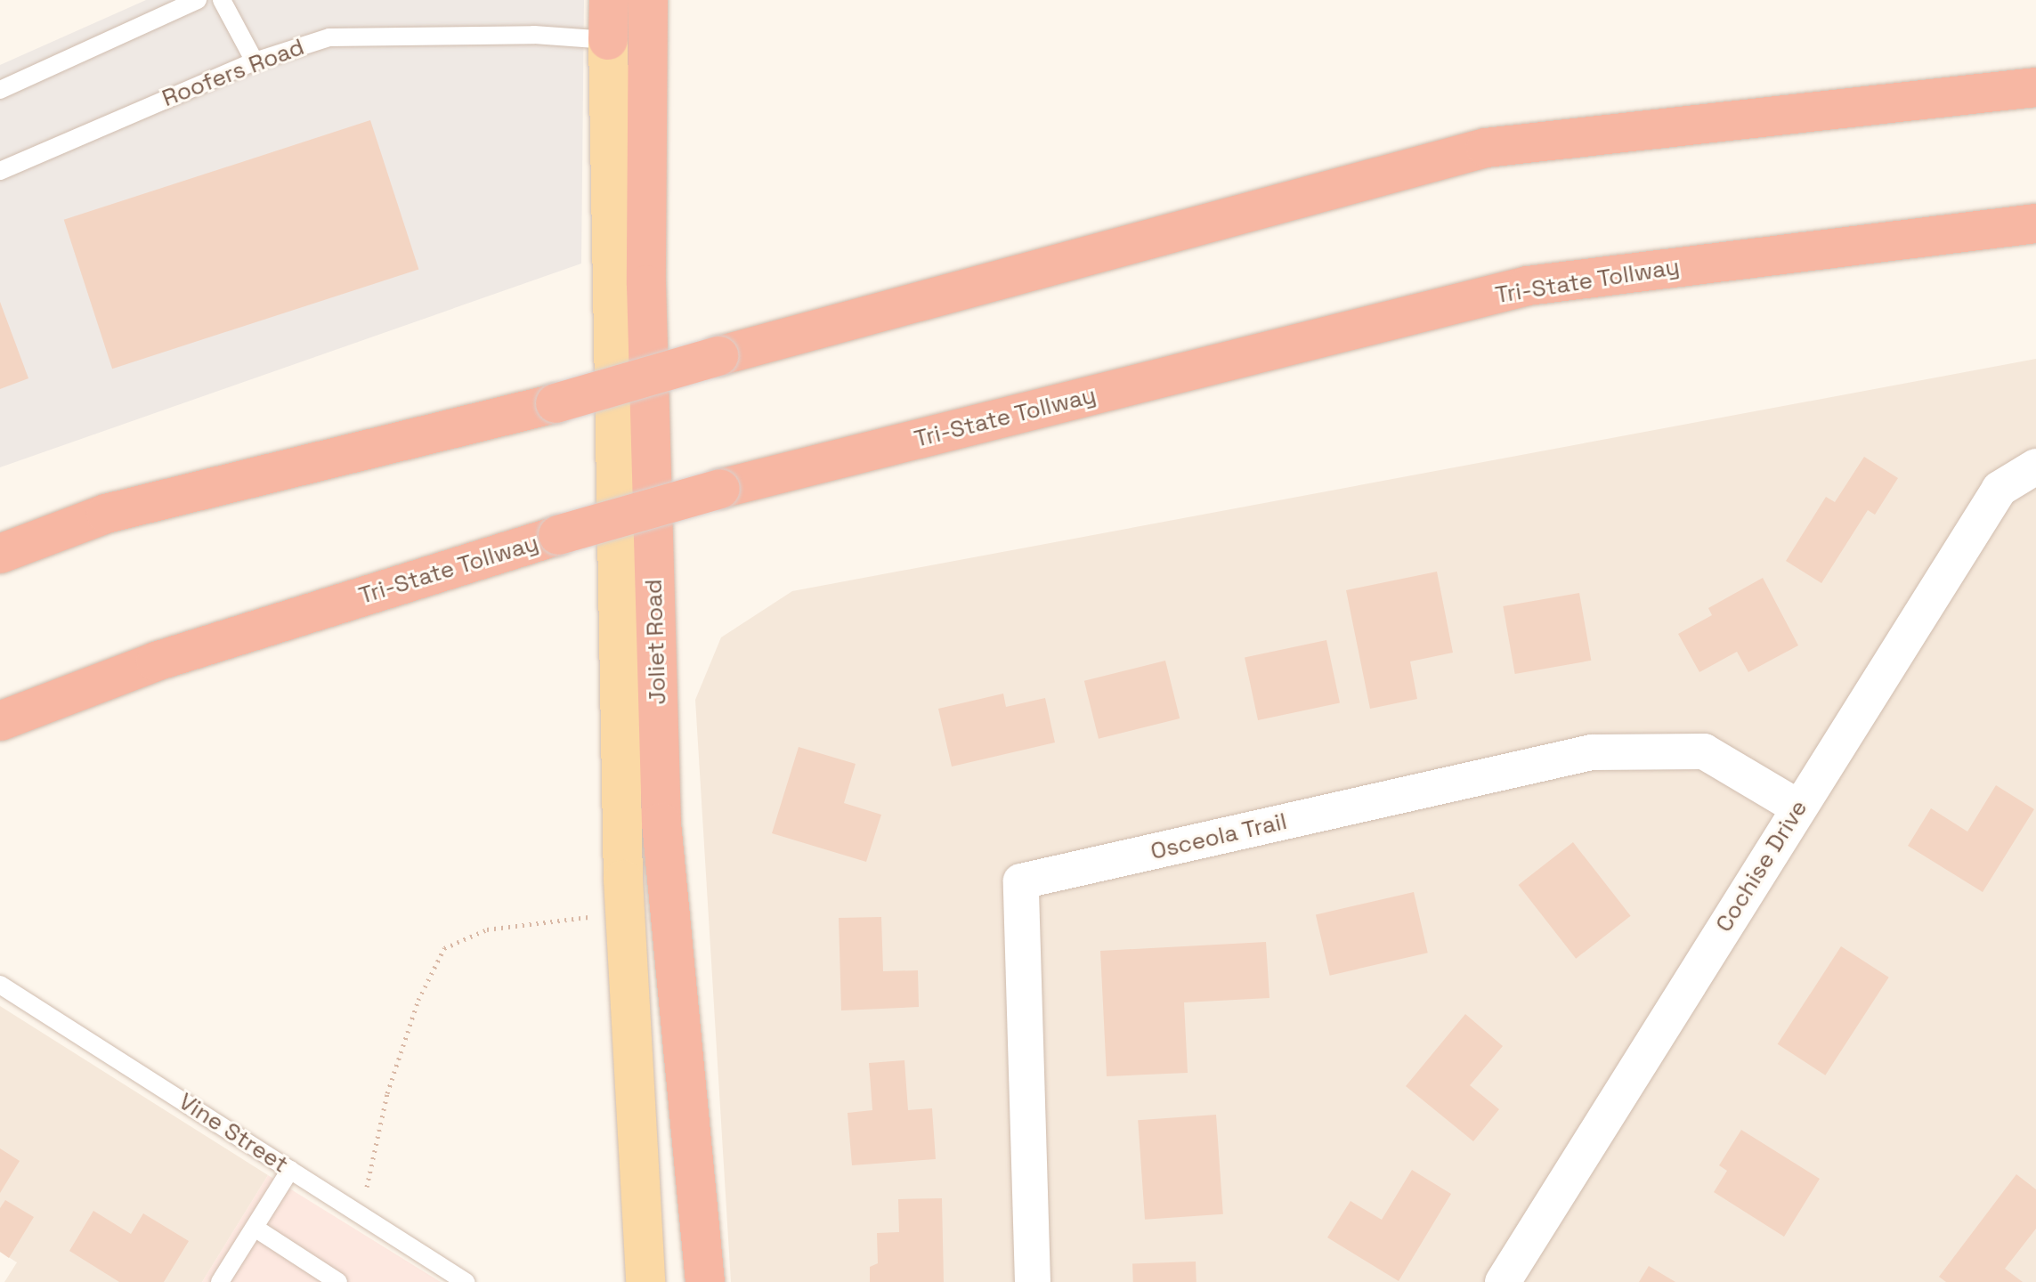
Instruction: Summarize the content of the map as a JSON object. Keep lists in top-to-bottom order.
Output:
{
  "streets": {
    "highway": ["Tri-State Tollway", "Joliet Road"],
    "street": ["Osceola Trail", "Cochise Drive"],
    "lane": ["Roofers Road", "Vine Street"]
  },
  "crossings": [
    ["Roofers Road", "Joliet Road"],
    ["Osceola Trail", "Cochise Drive"]
  ]
}
